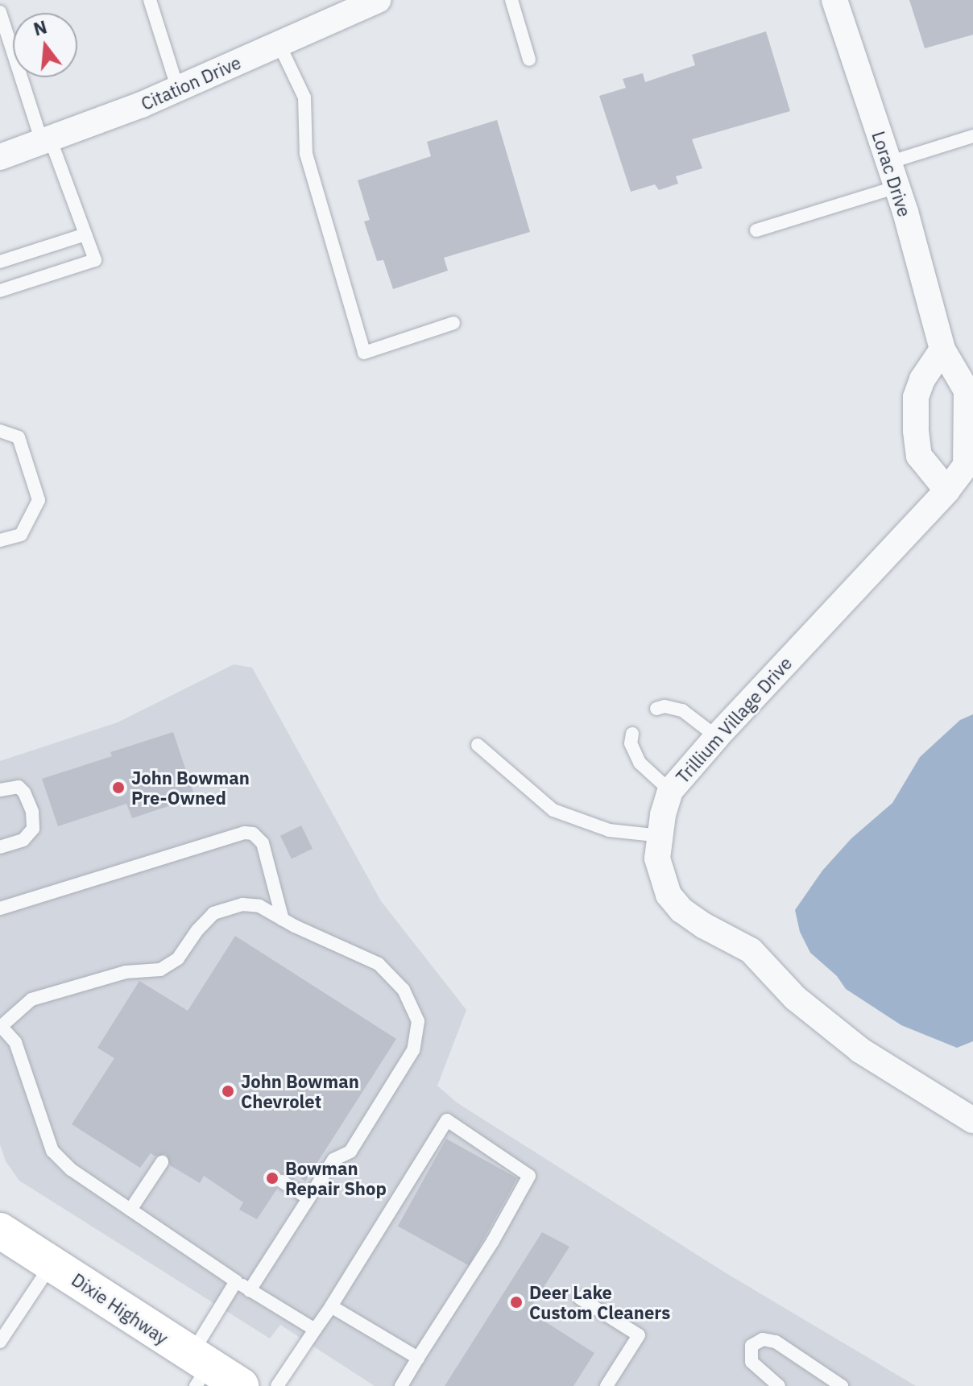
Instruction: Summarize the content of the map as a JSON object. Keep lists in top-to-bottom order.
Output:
{
  "streets": {
    "main road": ["Dixie Highway"],
    "street": ["Citation Drive", "Lorac Drive", "Trillium Village Drive"]
  },
  "crossings": [
    ["Lorac Drive", "Trillium Village Drive"]
  ],
  "places": [
    "John Bowman Pre-Owned",
    "John Bowman Chevrolet",
    "Bowman Repair Shop",
    "Deer Lake Custom Cleaners"
  ],
  "north": "top"
}
